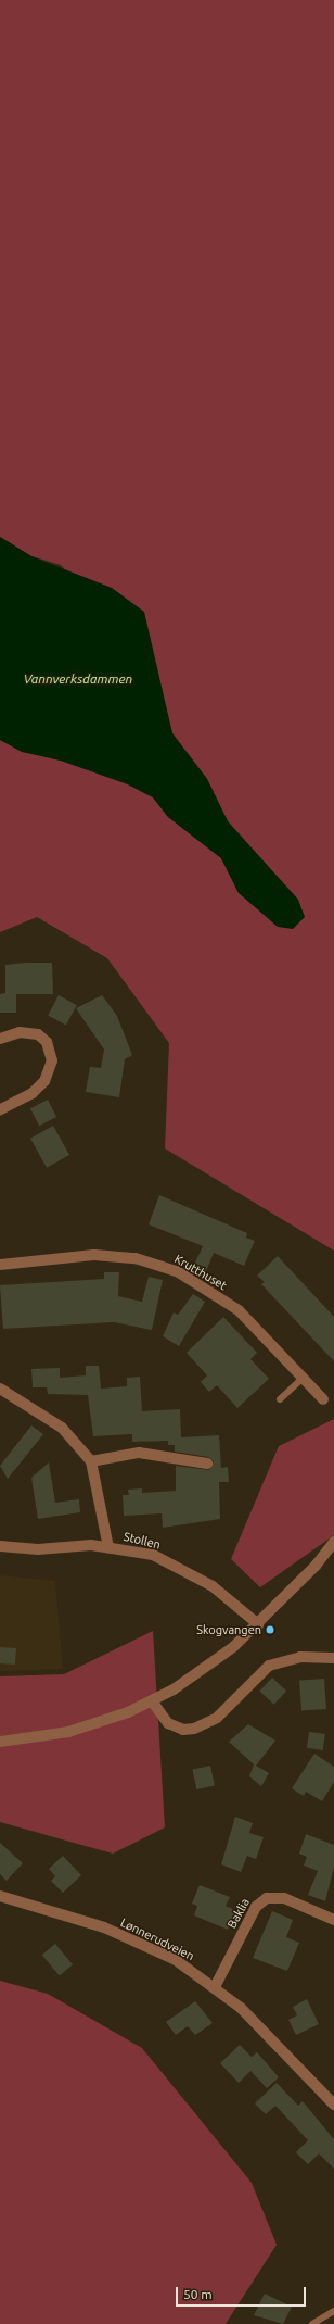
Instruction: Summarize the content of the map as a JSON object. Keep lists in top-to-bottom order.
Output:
{
  "streets": {
    "street": [
      "Krutthuset",
      "Stollen",
      "Baklia",
      "Lønnerudveien"
    ]
  },
  "crossings": [
    ["Baklia", "Lønnerudveien"]
  ],
  "water": ["Vannverksdammen"],
  "places": ["Skogvangen"],
  "scale_bar": "50 m"
}
